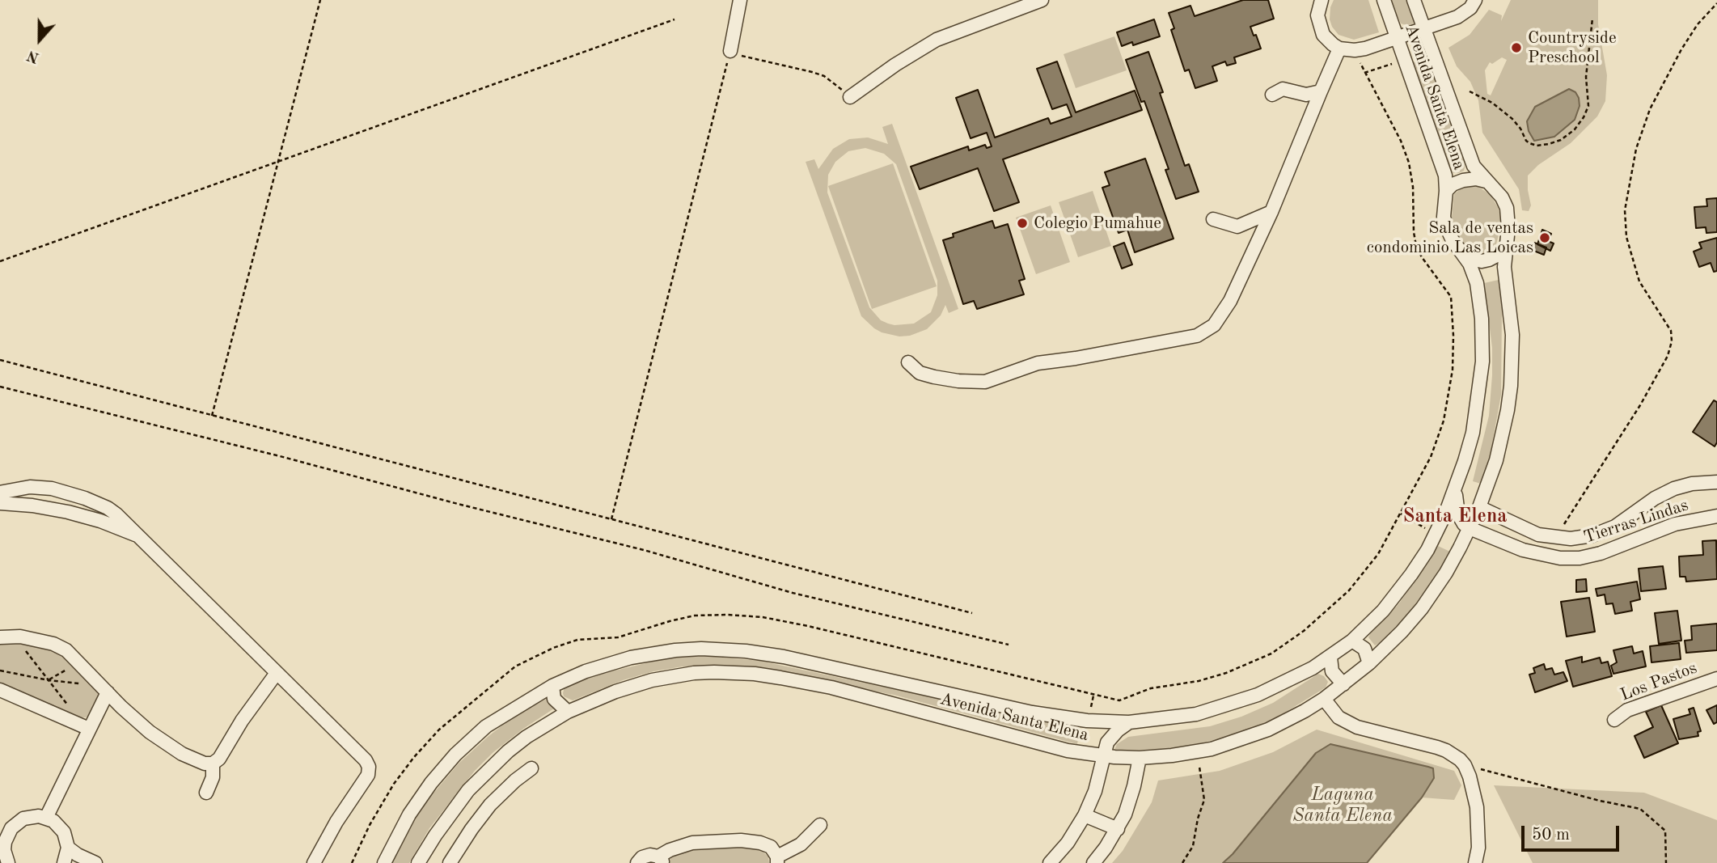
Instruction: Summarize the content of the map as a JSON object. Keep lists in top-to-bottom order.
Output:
{
  "streets": {
    "street": ["Avenida Santa Elena", "Tierras Lindas", "Los Pastos"]
  },
  "crossings": [
    ["Avenida Santa Elena", "Tierras Lindas"]
  ],
  "districts": ["Santa Elena"],
  "water": ["Laguna Santa Elena"],
  "places": ["Countryside Preschool", "Colegio Pumahue", "Sala de ventas condominio Las Loicas"],
  "scale_bar": "50 m",
  "north": "bottom"
}
